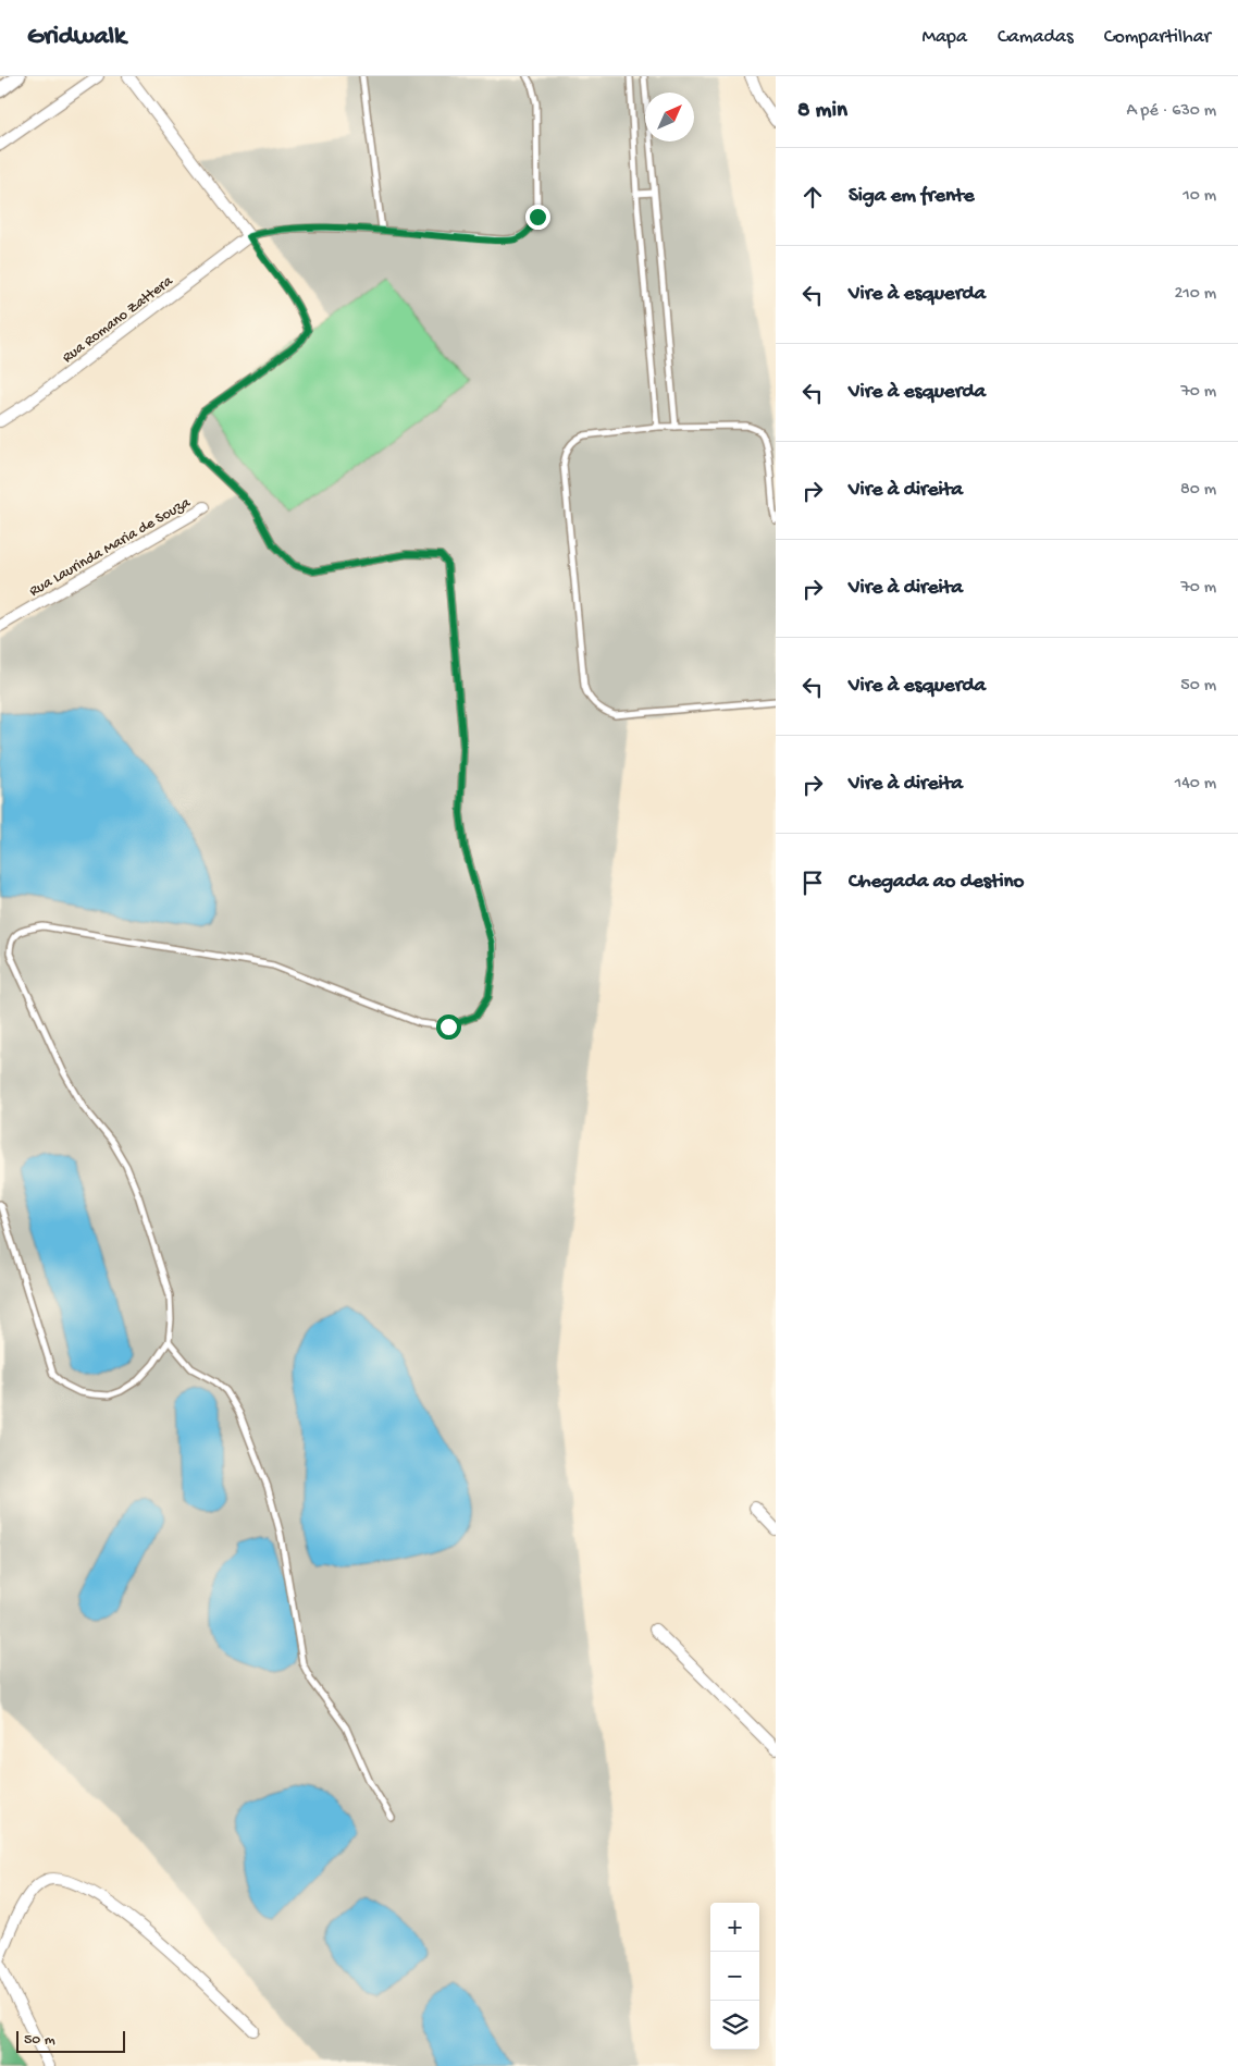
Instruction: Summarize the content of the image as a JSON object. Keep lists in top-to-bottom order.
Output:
{
  "streets": {
    "street": ["Rua Romano Zattera", "Rua Laurinda Maria de Souza"]
  },
  "scale_bar": "50 m",
  "north": "top right",
  "page": {
    "header": "Gridwalk",
    "nav": ["Mapa", "Camadas", "Compartilhar"],
    "heading": ["8 min", "A pé · 630 m"],
    "list": [
      ["Siga em frente", "10 m"],
      ["Vire à esquerda", "210 m"],
      ["Vire à esquerda", "70 m"],
      ["Vire à direita", "80 m"],
      ["Vire à direita", "70 m"],
      ["Vire à esquerda", "50 m"],
      ["Vire à direita", "140 m"],
      "Chegada ao destino"
    ],
    "map_buttons": ["+", "−"],
    "scale": "50 m"
  }
}
